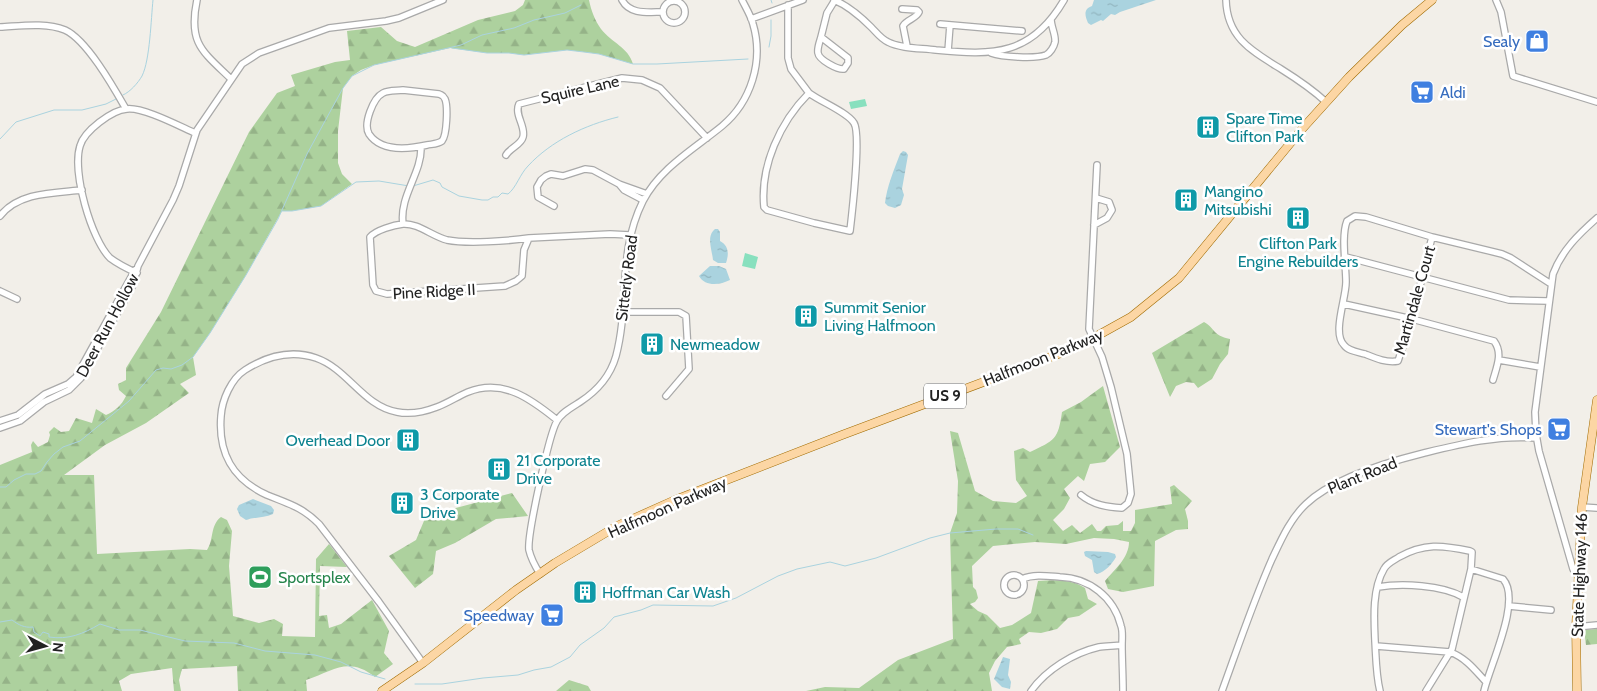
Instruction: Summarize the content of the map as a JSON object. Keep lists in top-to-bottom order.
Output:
{
  "streets": {
    "main road": ["Halfmoon Parkway", "US 9", "State Highway 146"],
    "street": [
      "Squire Lane",
      "Sitterly Road",
      "Pine Ridge II",
      "Martindale Court",
      "Deer Run Hollow",
      "Plant Road"
    ]
  },
  "crossings": [
    ["Squire Lane", "Sitterly Road"]
  ],
  "places": {
    "shop": ["Sealy"],
    "supermarket": ["Aldi", "Stewart's Shops", "Speedway"],
    "building": [
      "Spare Time Clifton Park",
      "Mangino Mitsubishi",
      "Clifton Park Engine Rebuilders",
      "Summit Senior Living Halfmoon",
      "Newmeadow",
      "Overhead Door",
      "21 Corporate Drive",
      "3 Corporate Drive",
      "Hoffman Car Wash"
    ],
    "sports": ["Sportsplex"]
  },
  "north": "right"
}
